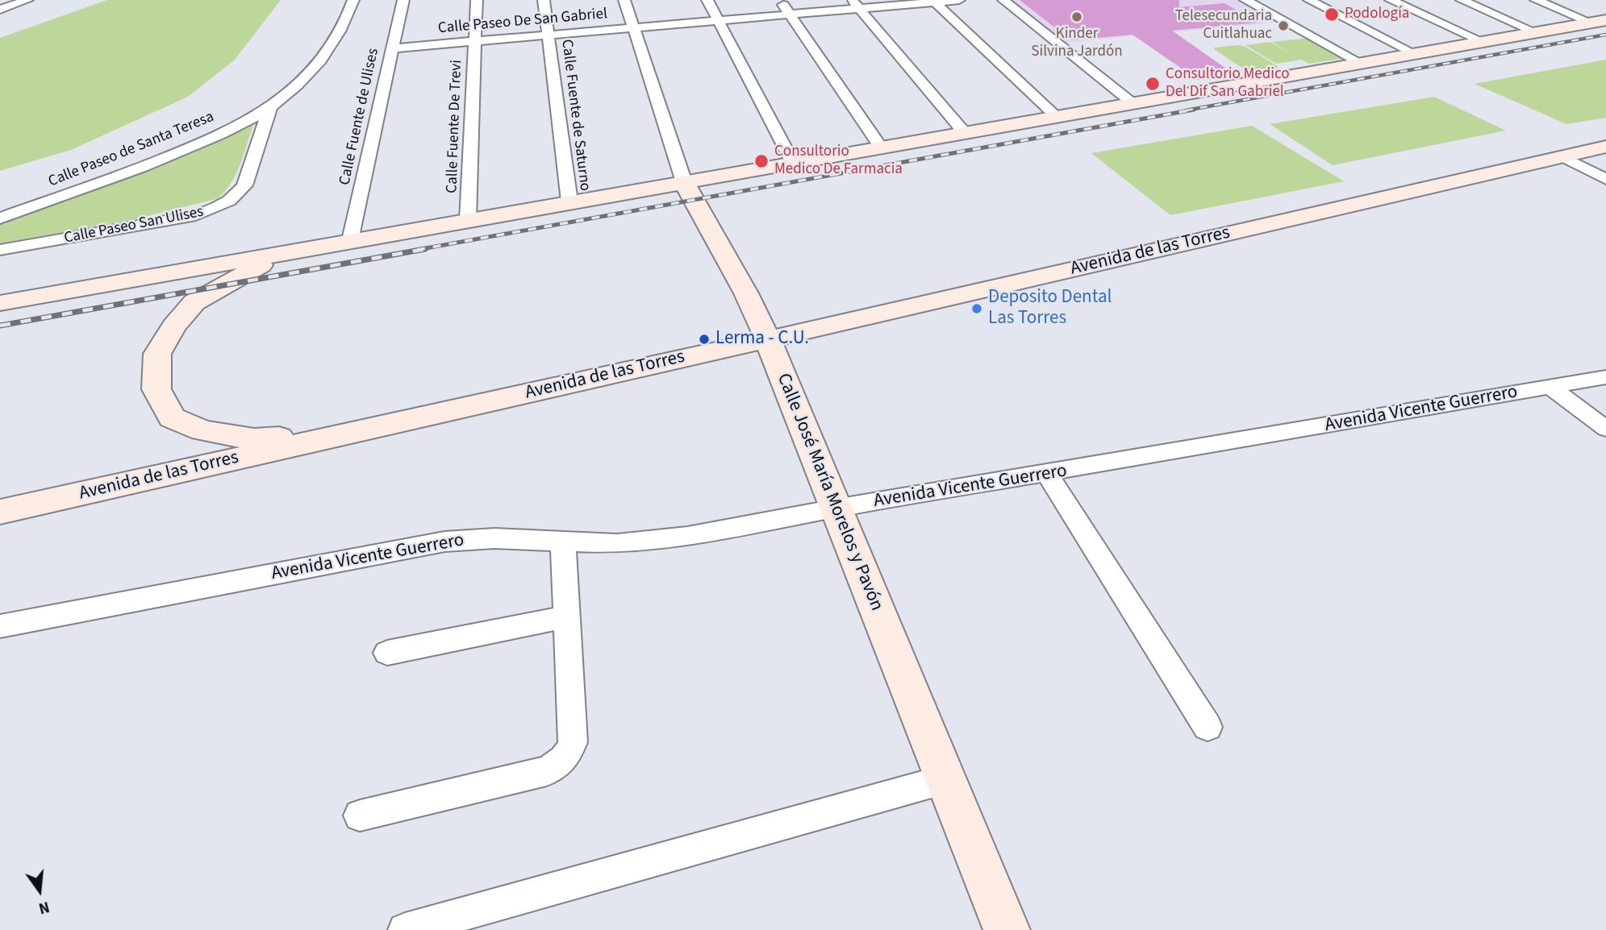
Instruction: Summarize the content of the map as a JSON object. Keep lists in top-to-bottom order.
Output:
{
  "streets": {
    "main road": ["Avenida de las Torres", "Calle José María Morelos y Pavón"],
    "street": [
      "Calle Paseo De San Gabriel",
      "Calle Fuente de Saturno",
      "Calle Fuente de Ulises",
      "Calle Fuente De Trevi",
      "Calle Paseo de Santa Teresa",
      "Calle Paseo San Ulises",
      "Avenida Vicente Guerrero"
    ]
  },
  "crossings": [
    ["Calle Paseo De San Gabriel", "Calle Fuente de Saturno"],
    ["Calle Paseo De San Gabriel", "Calle Fuente de Ulises"],
    ["Calle Paseo De San Gabriel", "Calle Fuente De Trevi"],
    ["Calle Paseo de Santa Teresa", "Calle Paseo San Ulises"],
    ["Avenida de las Torres", "Calle José María Morelos y Pavón"],
    ["Avenida Vicente Guerrero", "Calle José María Morelos y Pavón"]
  ],
  "places": [
    "Podología",
    "Kinder Silvina Jardón",
    "Telesecundaria Cuitlahuac",
    "Consultorio Medico Del Dif San Gabriel",
    "Consultorio Medico De Farmacia",
    "Deposito Dental Las Torres",
    "Lerma - C.U."
  ],
  "north": "bottom"
}
